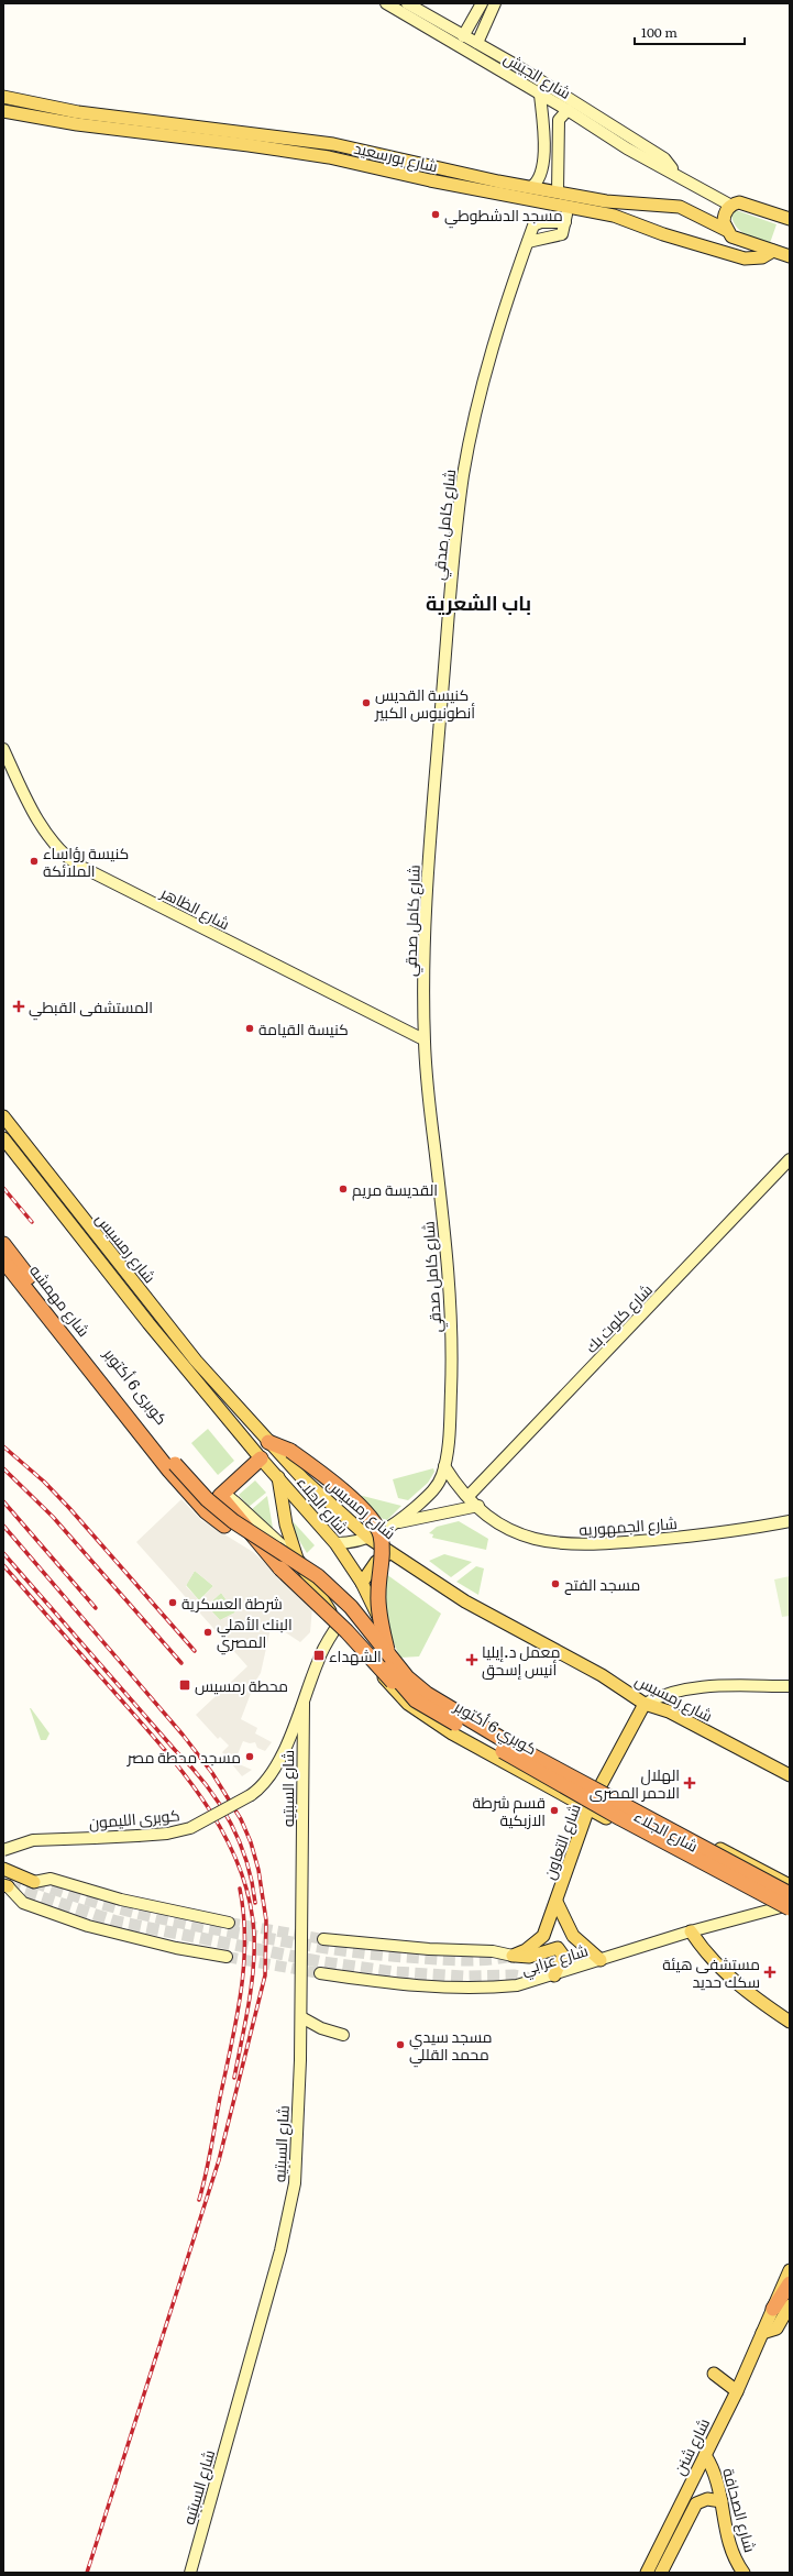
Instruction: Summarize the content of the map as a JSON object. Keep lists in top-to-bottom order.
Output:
{
  "streets": {
    "highway": ["كوبرى 6 أكتوبر", "كوبري 6 أكتوبر"],
    "main road": [
      "شارع بورسعيد",
      "شارع رمسيس",
      "شارع الجلاء",
      "شارع التعاون",
      "شارع شنن",
      "شارع الصحافة"
    ],
    "street": [
      "شارع الجيش",
      "شارع كامل صدقي",
      "شارع الظاهر",
      "شارع مهمشه",
      "شارع كلوت بك",
      "شارع الجمهوريه",
      "شارع السبتيه",
      "كوبرى الليمون",
      "شارع عرابي"
    ]
  },
  "crossings": [
    ["شارع كامل صدقي", "شارع الظاهر"],
    ["شارع كامل صدقي", "شارع رمسيس"],
    ["شارع كامل صدقي", "شارع الجلاء"],
    ["شارع كامل صدقي", "شارع الجمهوريه"],
    ["شارع رمسيس", "شارع الجلاء"],
    ["شارع رمسيس", "شارع التعاون"],
    ["شارع مهمشه", "شارع الجلاء"],
    ["شارع كلوت بك", "شارع الجمهوريه"],
    ["كوبرى 6 أكتوبر", "كوبري 6 أكتوبر"],
    ["شارع الجلاء", "كوبري 6 أكتوبر"],
    ["شارع الجلاء", "كوبرى الليمون"],
    ["شارع الجلاء", "شارع التعاون"],
    ["شارع الجلاء", "شارع عرابي"],
    ["كوبري 6 أكتوبر", "شارع عرابي"],
    ["شارع السبتيه", "كوبرى الليمون"],
    ["شارع شنن", "شارع الصحافة"]
  ],
  "districts": ["باب الشعرية"],
  "places": {
    "other": [
      "مسجد الدشطوطي",
      "كنيسة القديس أنطونيوس الكبير",
      "كنيسة رؤاساء الملائكة",
      "كنيسة القيامة",
      "القديسة مريم",
      "مسجد الفتح",
      "شرطة العسكرية",
      "البنك الأهلي المصري",
      "مسجد محطة مصر",
      "قسم شرطة الازبكية",
      "مسجد سيدي محمد القللي"
    ],
    "health": [
      "المستشفى القبطي",
      "معمل د.إيليا أنيس إسحق",
      "الهلال الاحمر المصرى",
      "مستشفى هيئة سكك حديد"
    ],
    "transit": ["الشهداء", "محطة رمسيس"]
  },
  "scale_bar": "100 m"
}
